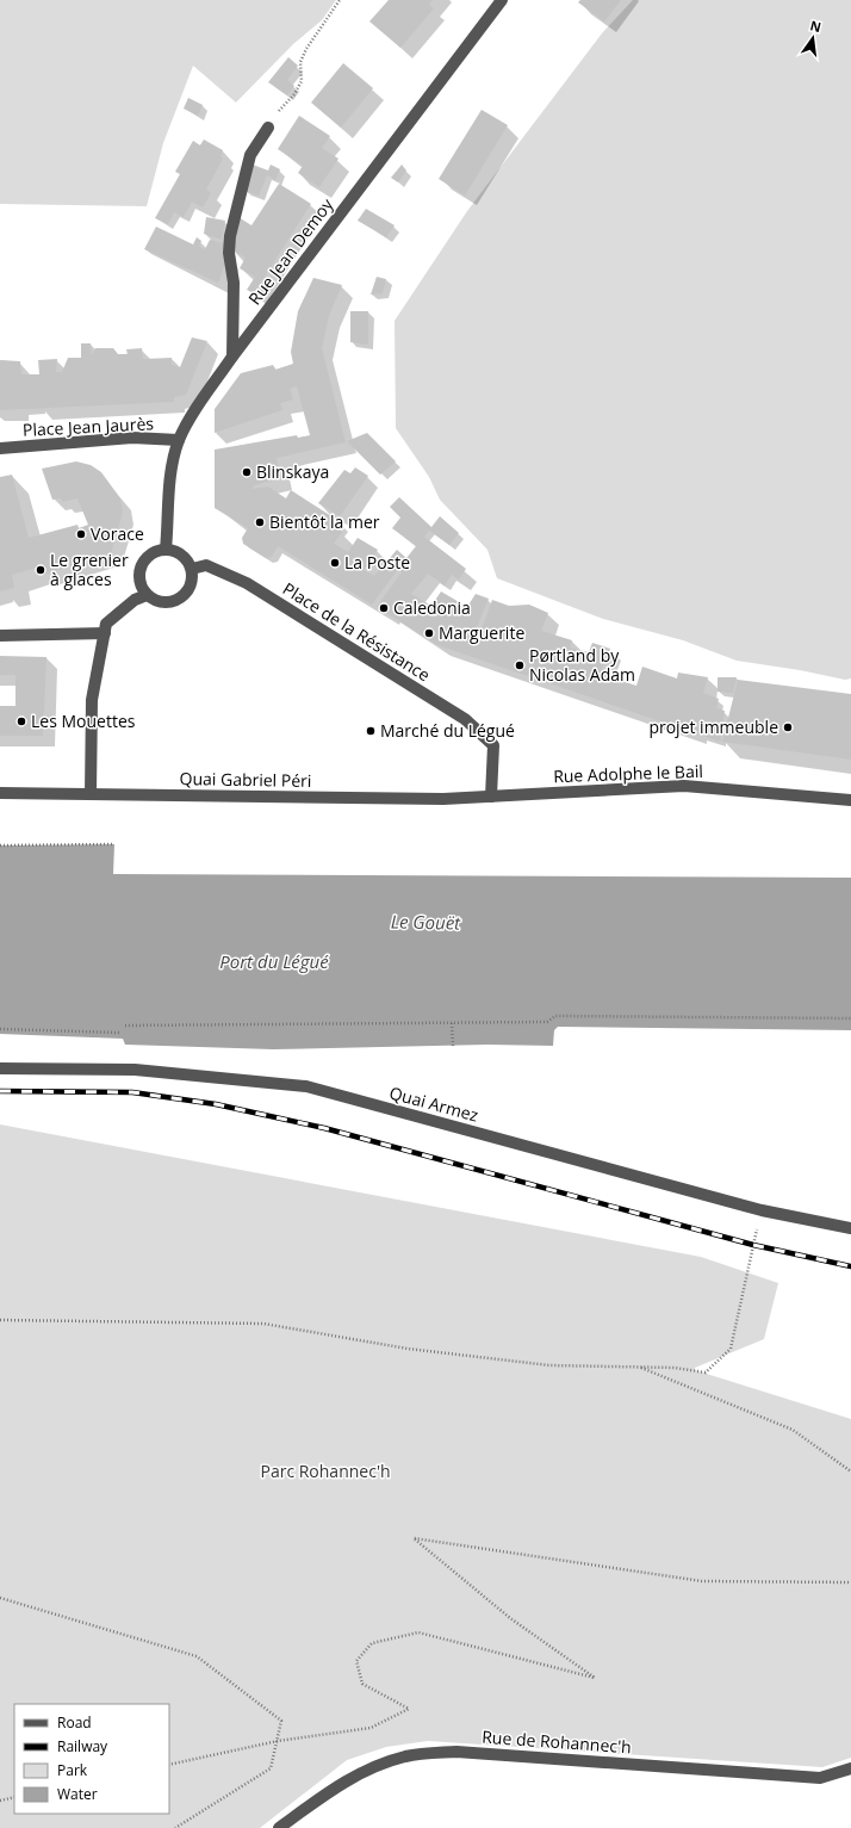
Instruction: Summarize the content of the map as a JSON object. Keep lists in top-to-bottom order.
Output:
{
  "streets": {
    "street": [
      "Rue Jean Demoy",
      "Place Jean Jaurès",
      "Place de la Résistance",
      "Rue Adolphe le Bail",
      "Quai Gabriel Péri",
      "Quai Armez",
      "Rue de Rohannec'h"
    ]
  },
  "crossings": [
    ["Rue Jean Demoy", "Place Jean Jaurès"],
    ["Rue Jean Demoy", "Place de la Résistance"],
    ["Place de la Résistance", "Rue Adolphe le Bail"],
    ["Place de la Résistance", "Quai Gabriel Péri"],
    ["Rue Adolphe le Bail", "Quai Gabriel Péri"]
  ],
  "water": ["Le Gouët", "Port du Légué"],
  "parks": ["Parc Rohannec'h"],
  "places": [
    "Blinskaya",
    "Bientôt la mer",
    "Vorace",
    "La Poste",
    "Le grenier à glaces",
    "Caledonia",
    "Marguerite",
    "Pørtland by Nicolas Adam",
    "Les Mouettes",
    "projet immeuble",
    "Marché du Légué"
  ],
  "legend": [
    "Road",
    "Railway",
    "Park",
    "Water"
  ],
  "north": "top"
}
